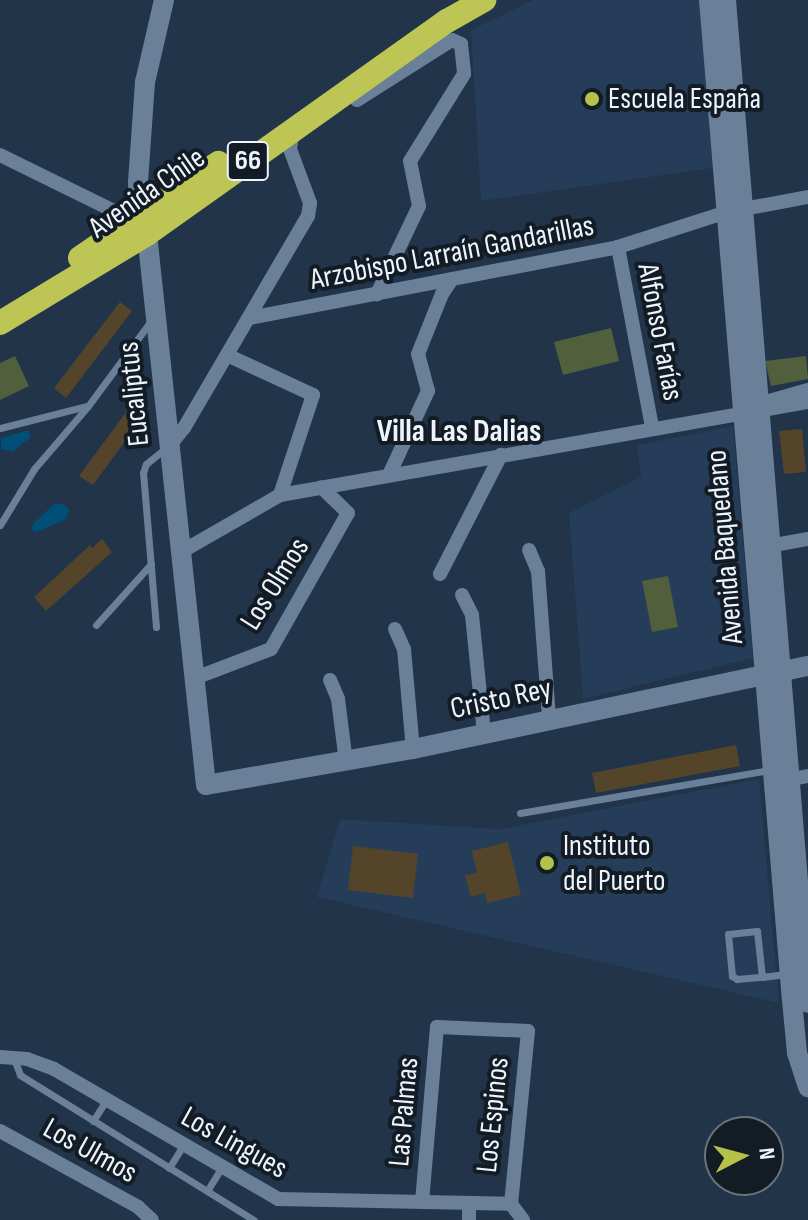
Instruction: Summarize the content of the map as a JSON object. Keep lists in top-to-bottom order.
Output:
{
  "streets": {
    "highway": ["66", "Avenida Chile"],
    "main road": ["Eucaliptus", "Avenida Baquedano", "Cristo Rey"],
    "street": [
      "Arzobispo Larraín Gandarillas",
      "Alfonso Farías",
      "Los Olmos",
      "Las Palmas",
      "Los Espinos",
      "Los Lingues",
      "Los Ulmos"
    ]
  },
  "crossings": [
    ["Avenida Chile", "Eucaliptus"],
    ["Arzobispo Larraín Gandarillas", "Alfonso Farías"],
    ["Arzobispo Larraín Gandarillas", "Avenida Baquedano"],
    ["Eucaliptus", "Los Olmos"],
    ["Eucaliptus", "Cristo Rey"],
    ["Avenida Baquedano", "Cristo Rey"],
    ["Las Palmas", "Los Espinos"],
    ["Las Palmas", "Los Lingues"],
    ["Los Espinos", "Los Lingues"]
  ],
  "districts": ["Villa Las Dalias"],
  "places": ["Escuela España", "Instituto del Puerto"],
  "north": "right"
}
